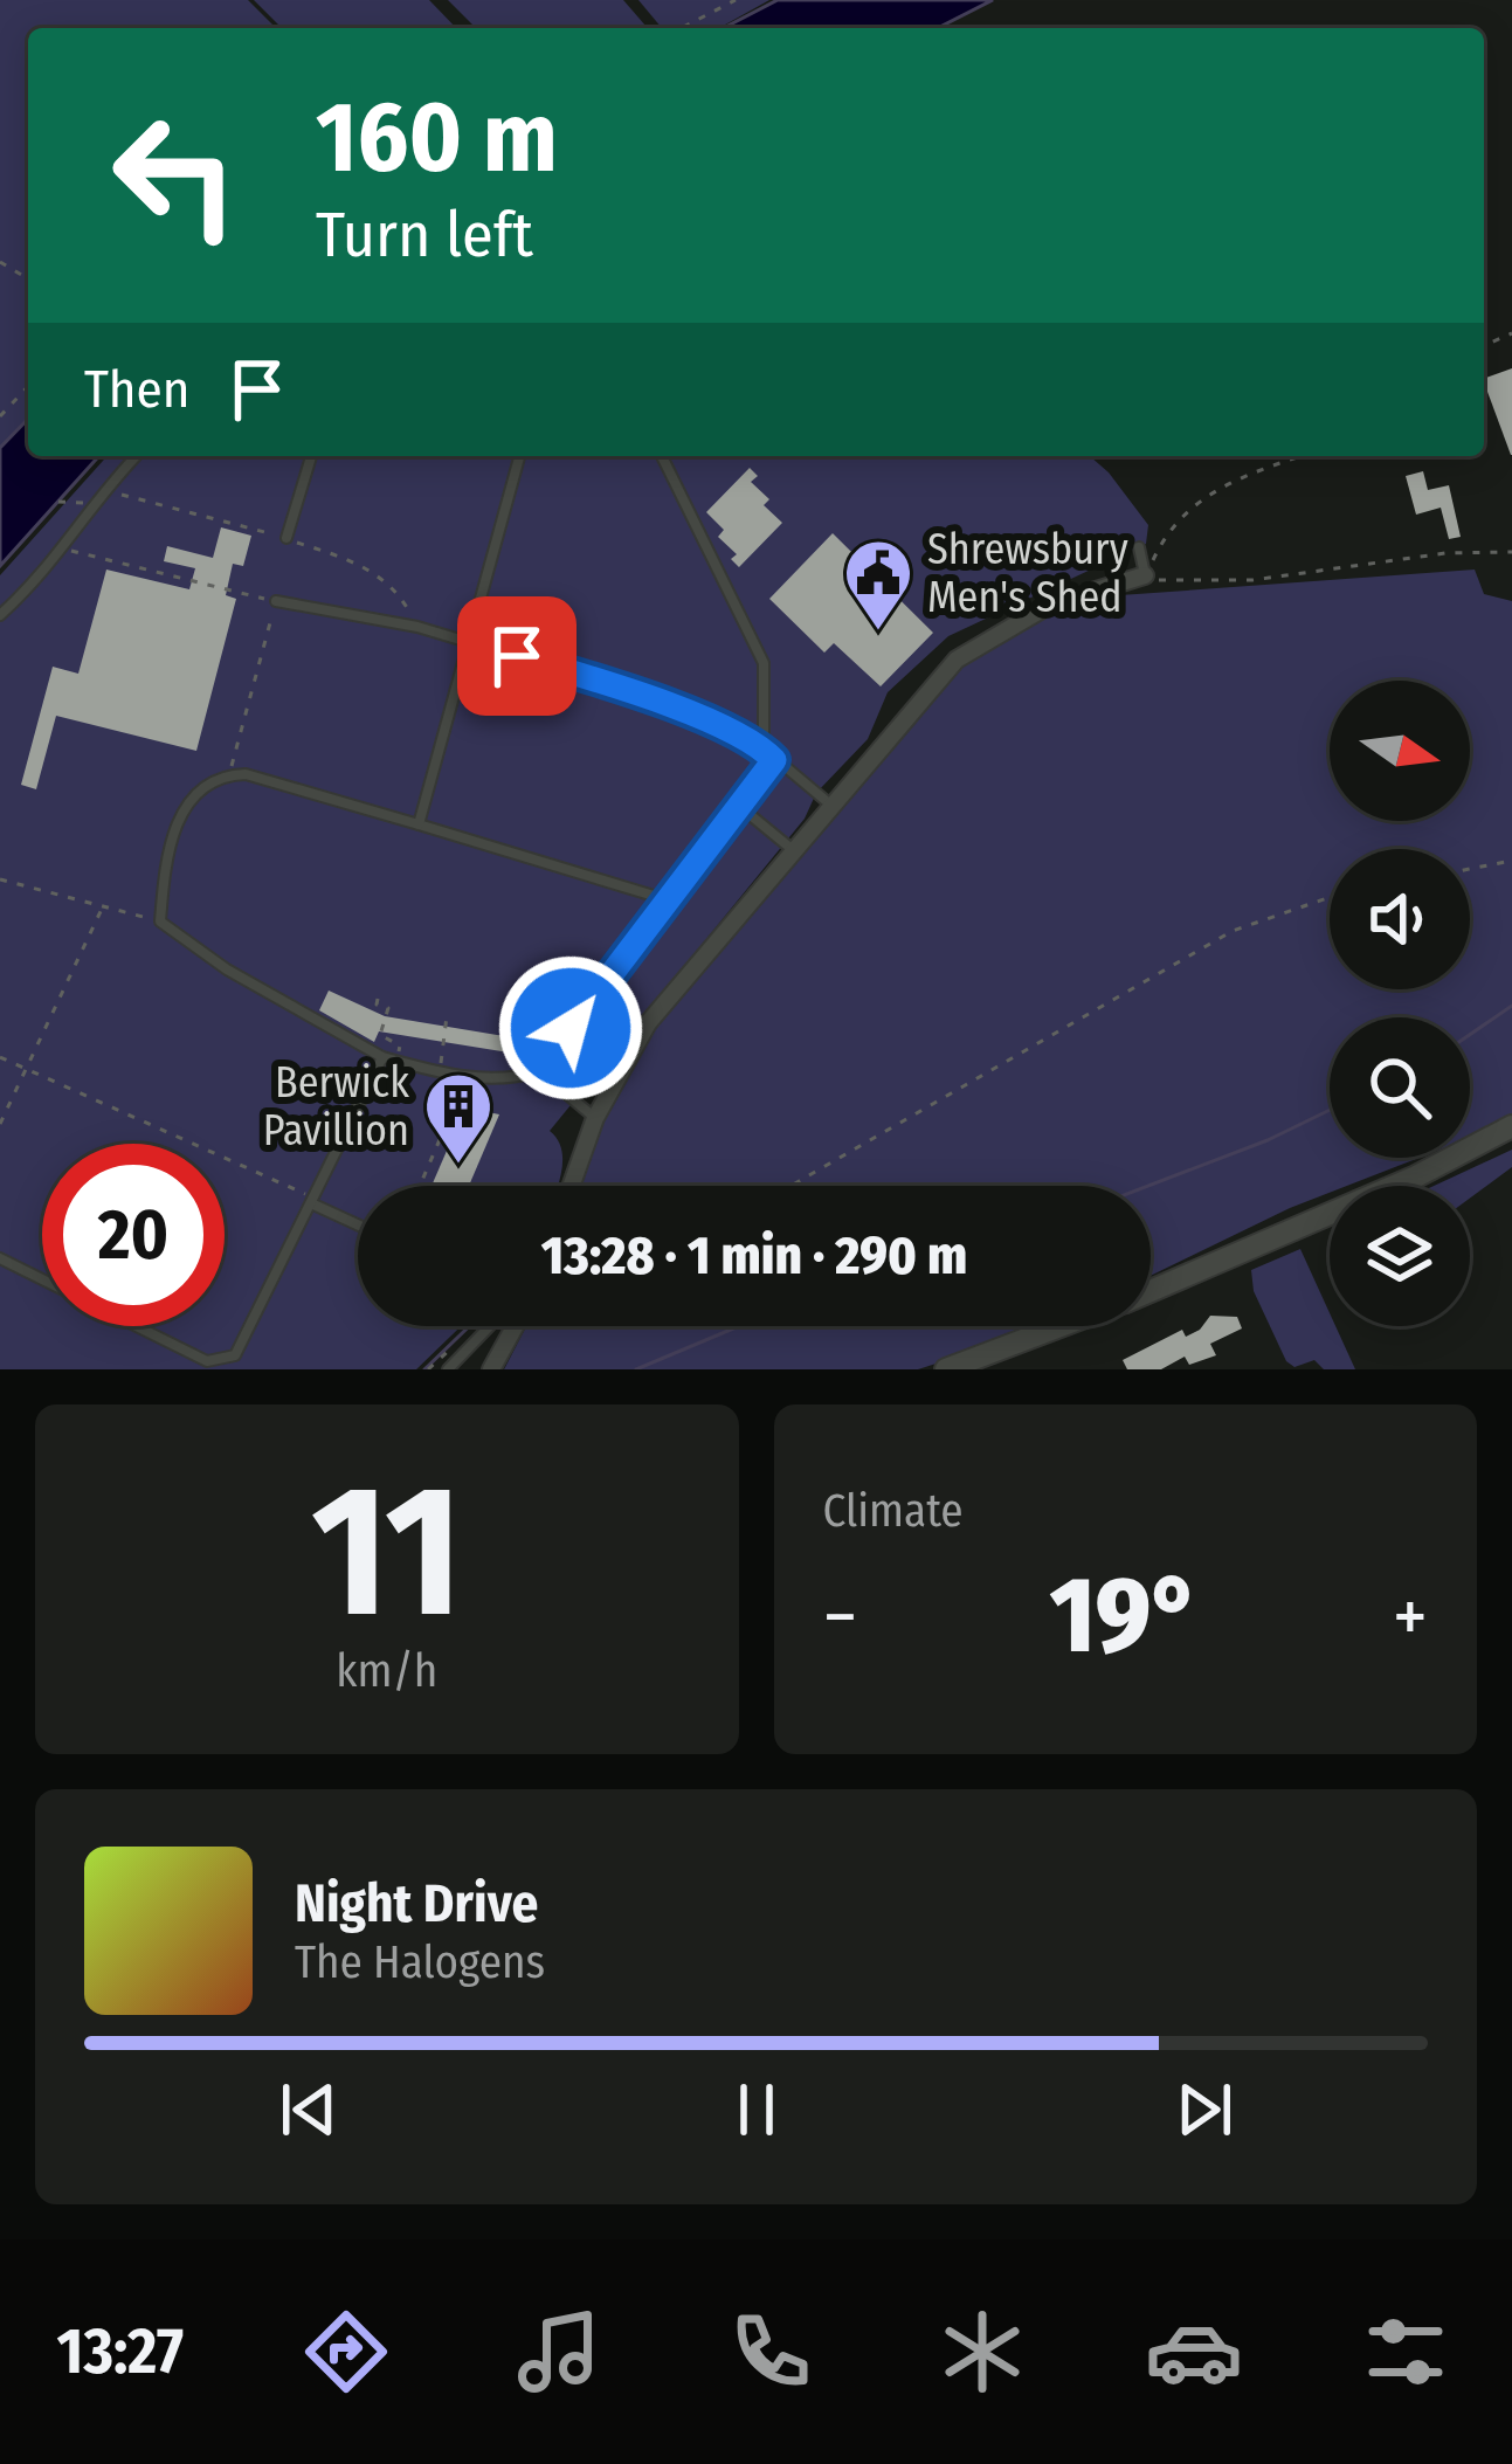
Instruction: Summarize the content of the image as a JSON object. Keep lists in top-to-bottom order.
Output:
{
  "places": {
    "public building": ["Shrewsbury Men's Shed"],
    "building": ["Berwick Pavillion"]
  },
  "north": "right",
  "page": {
    "turn": ["160 m", "Turn left"],
    "then": "Then",
    "limit": "20",
    "trip": "13:28 · 1 min · 290 m",
    "tile": [
      ["11", "km/h"],
      "Climate"
    ],
    "heat": ["−", "19°", "+"],
    "song": ["Night Drive", "The Halogens"],
    "tabs": "13:27"
  }
}
